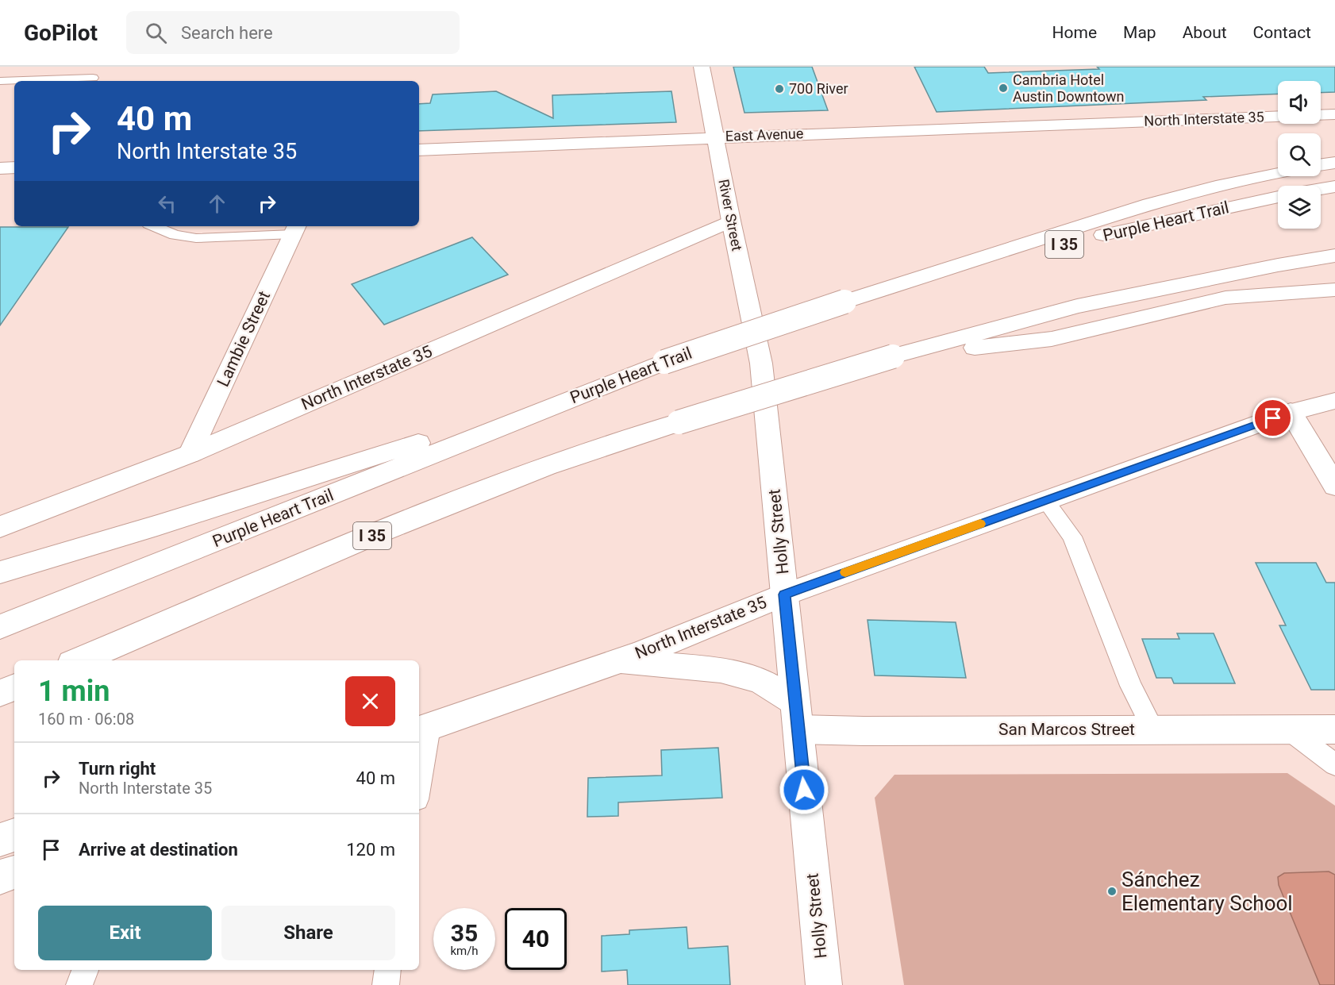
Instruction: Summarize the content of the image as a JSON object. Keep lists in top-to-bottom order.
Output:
{
  "streets": {
    "main road": [
      "North Interstate 35",
      "East Avenue",
      "River Street",
      "Purple Heart Trail",
      "I 35",
      "Lambie Street",
      "Holly Street",
      "San Marcos Street"
    ]
  },
  "crossings": [
    ["North Interstate 35", "East Avenue"],
    ["North Interstate 35", "River Street"],
    ["North Interstate 35", "Lambie Street"],
    ["North Interstate 35", "Holly Street"],
    ["East Avenue", "River Street"],
    ["River Street", "Holly Street"],
    ["Holly Street", "San Marcos Street"]
  ],
  "places": ["Cambria Hotel Austin Downtown", "700 River", "Sánchez Elementary School"],
  "page": {
    "header": "GoPilot",
    "search": "Search here",
    "nav": [
      "Home",
      "Map",
      "About",
      "Contact"
    ],
    "turn": ["40 m", "North Interstate 35"],
    "heading": ["1 min", "160 m · 06:08"],
    "list": [
      {
        "name": "Turn right",
        "note": "North Interstate 35",
        "value": "40 m"
      },
      {
        "name": "Arrive at destination",
        "value": "120 m"
      }
    ],
    "buttons": ["Exit", "Share"],
    "speed": "35 km/h",
    "limit": "40"
  }
}
